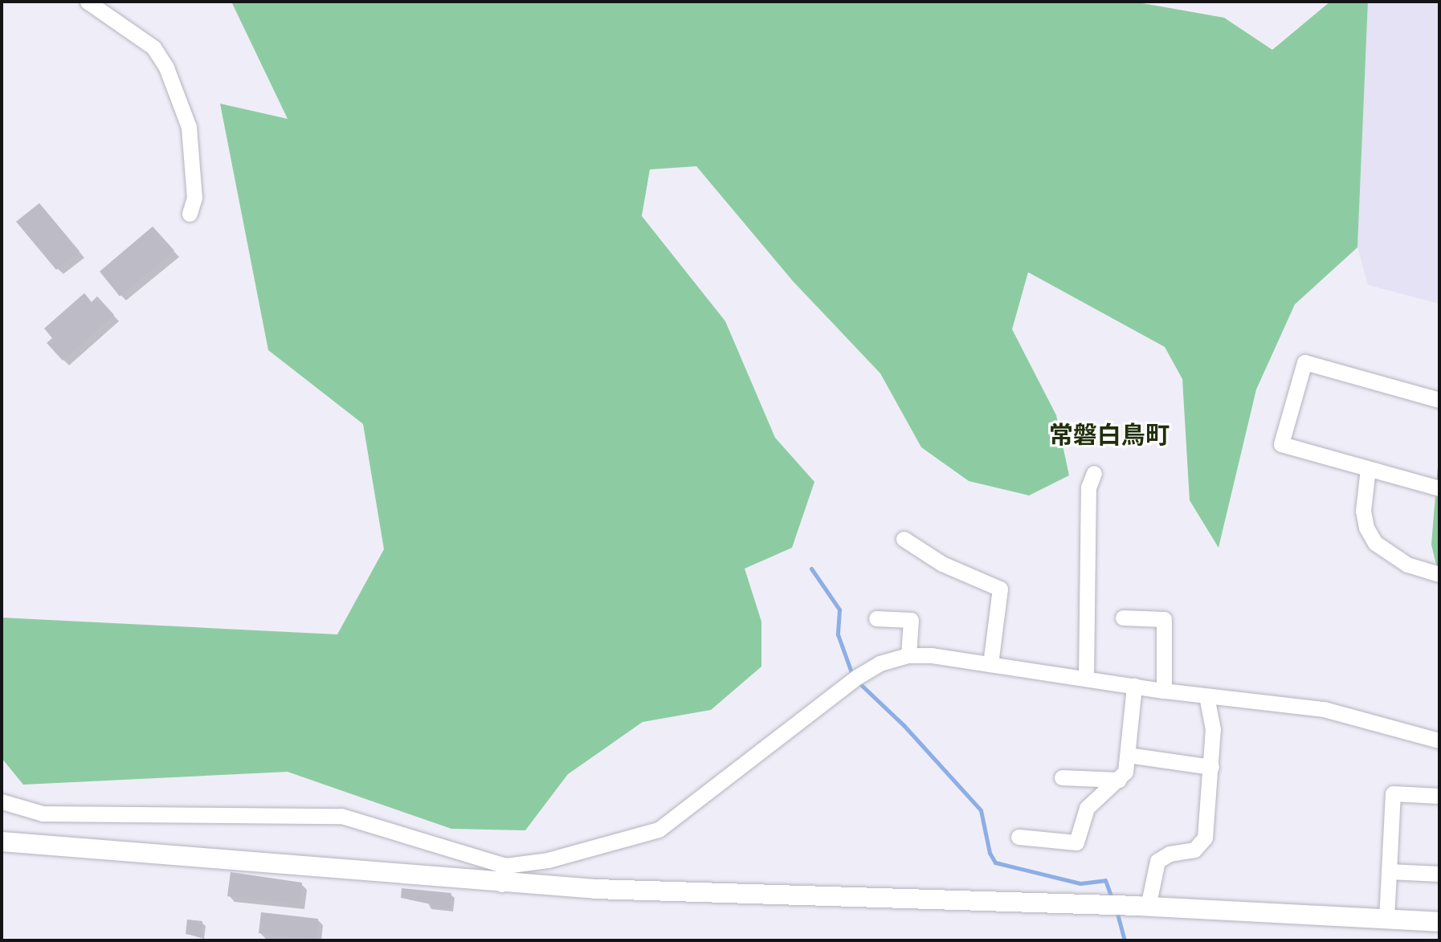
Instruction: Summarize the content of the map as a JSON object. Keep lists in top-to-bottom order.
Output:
{
  "districts": ["常磐白鳥町"]
}
